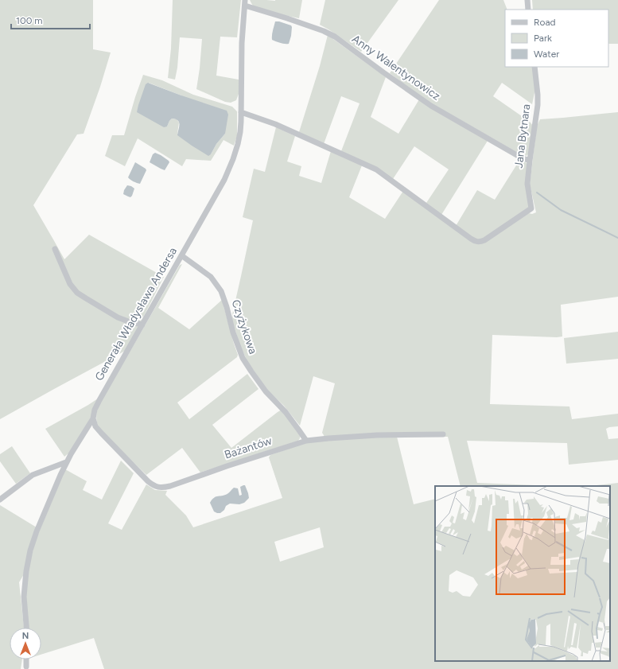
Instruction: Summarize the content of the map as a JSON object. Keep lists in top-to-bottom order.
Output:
{
  "streets": {
    "street": [
      "Anny Walentynowicz",
      "Jana Bytnara",
      "Generała Władysława Andersa",
      "Czyżykowa",
      "Bażantów"
    ]
  },
  "crossings": [
    ["Anny Walentynowicz", "Jana Bytnara"],
    ["Anny Walentynowicz", "Generała Władysława Andersa"],
    ["Jana Bytnara", "Generała Władysława Andersa"],
    ["Generała Władysława Andersa", "Czyżykowa"],
    ["Generała Władysława Andersa", "Bażantów"],
    ["Czyżykowa", "Bażantów"]
  ],
  "legend": ["Road", "Park", "Water"],
  "scale_bar": "100 m",
  "north": "top"
}
